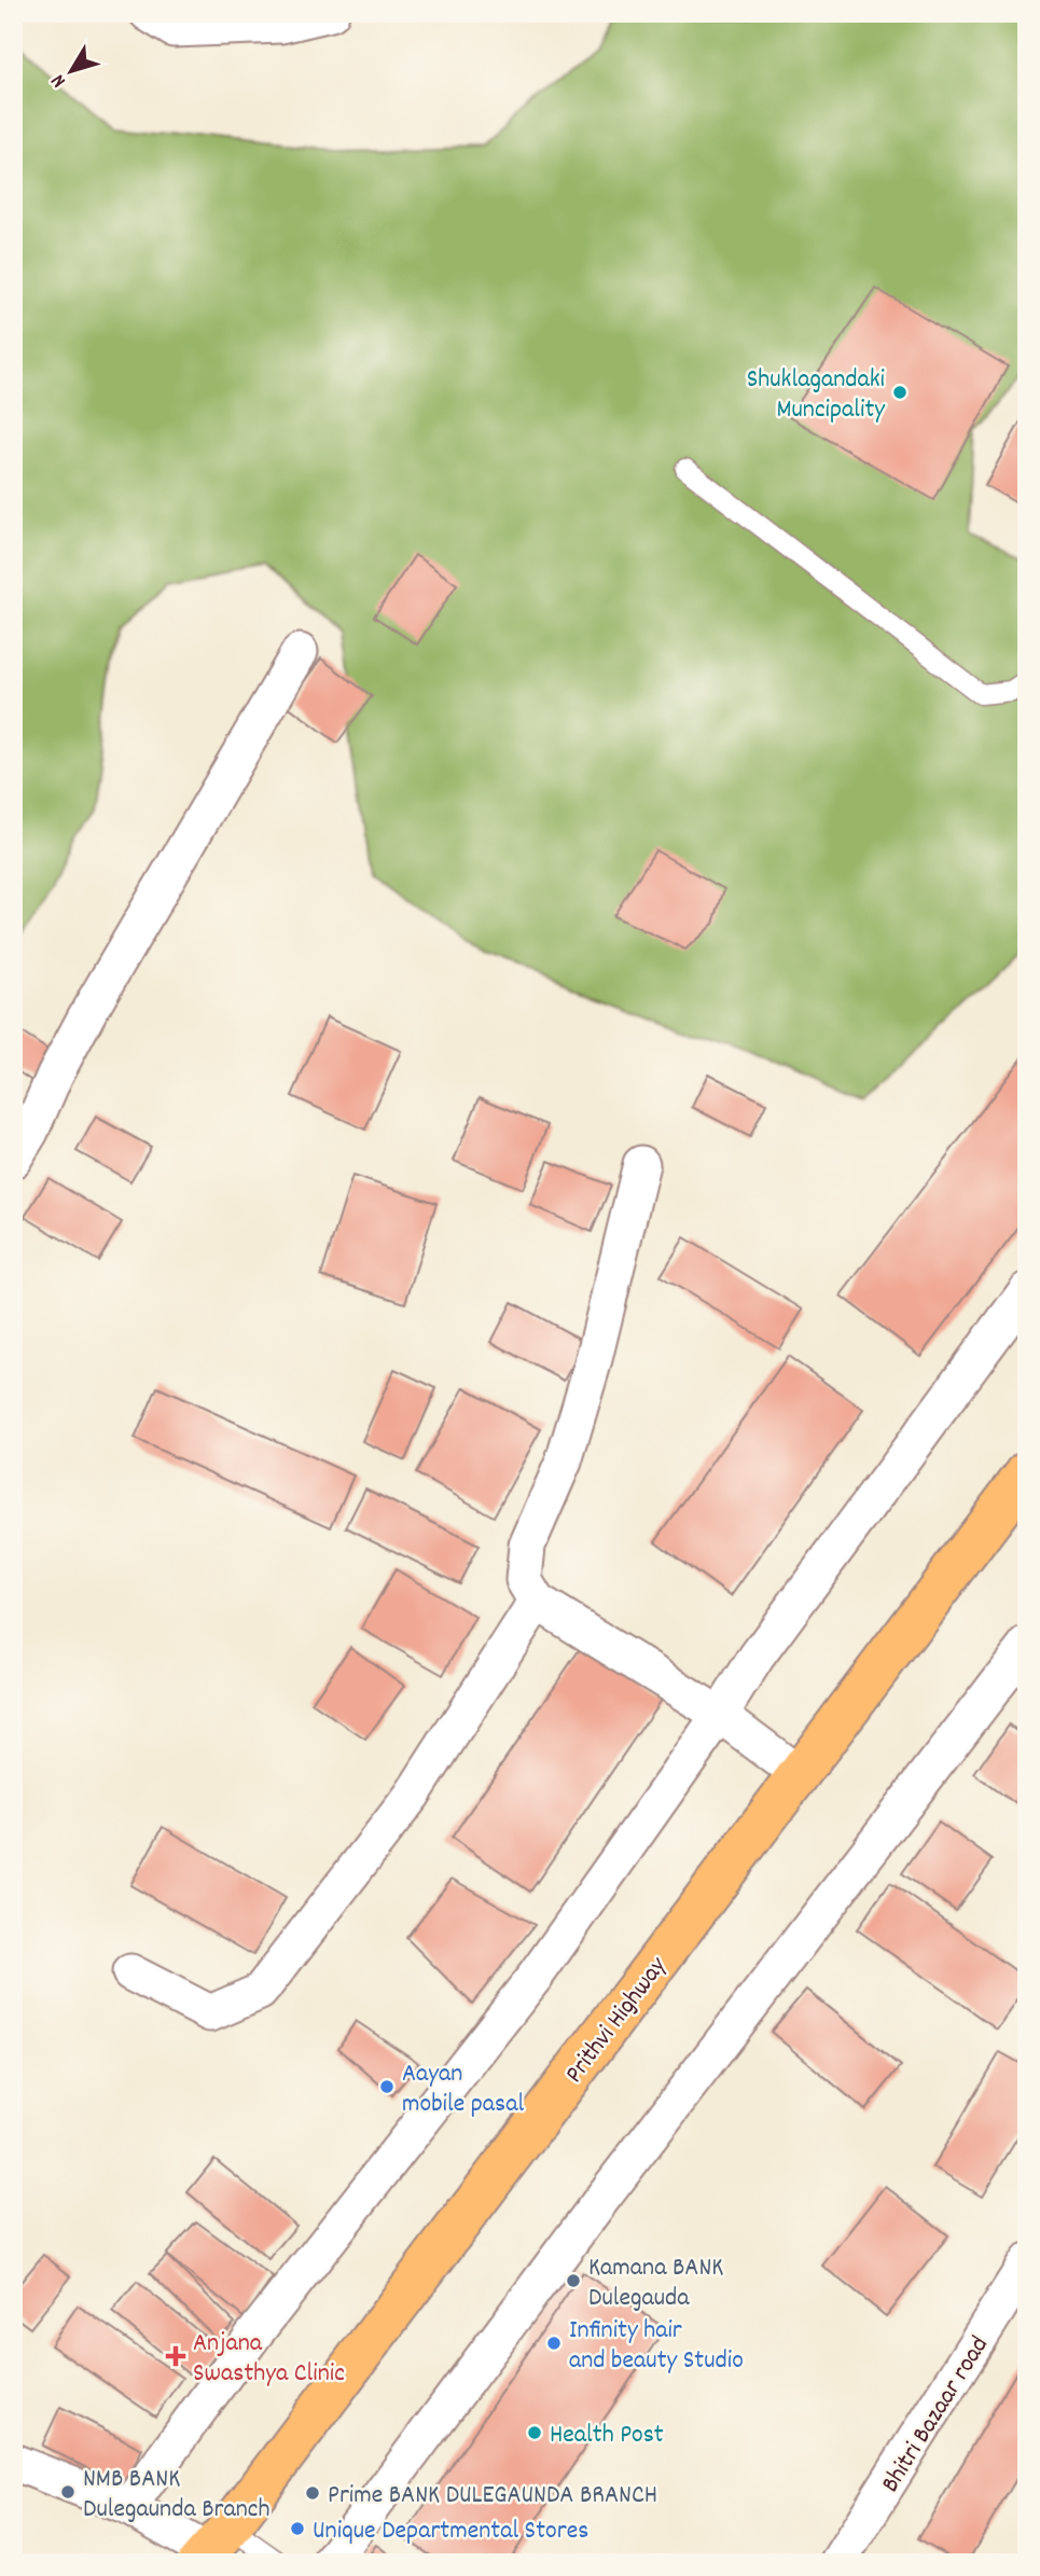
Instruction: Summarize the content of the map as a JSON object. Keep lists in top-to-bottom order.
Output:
{
  "streets": {
    "highway": ["Prithvi Highway"],
    "street": ["Bhitri Bazaar road"]
  },
  "places": {
    "other": [
      "Shuklagandaki Muncipality",
      "Aayan mobile pasal",
      "Kamana BANK Dulegauda",
      "Infinity hair and beauty Studio",
      "Health Post",
      "NMB BANK Dulegaunda Branch",
      "Prime BANK DULEGAUNDA BRANCH",
      "Unique Departmental Stores"
    ],
    "health": ["Anjana Swasthya Clinic"]
  },
  "north": "bottom left"
}
